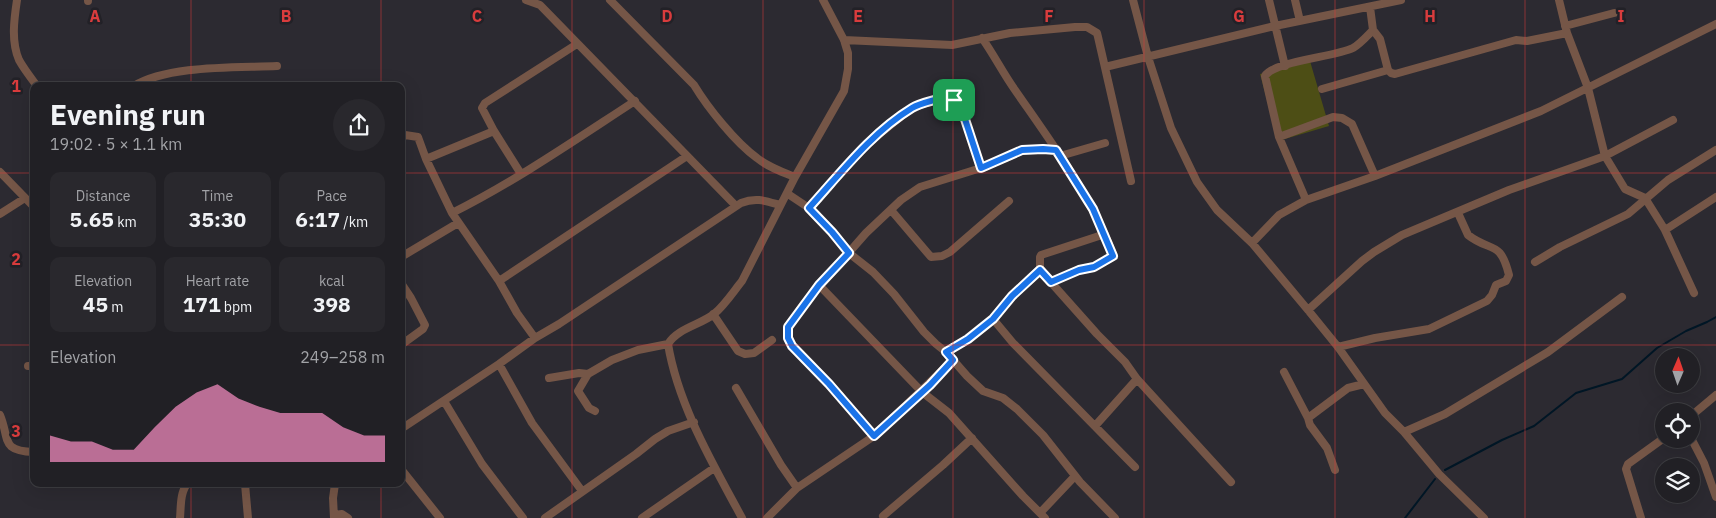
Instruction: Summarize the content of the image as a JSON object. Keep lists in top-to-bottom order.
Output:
{
  "north": "top",
  "page": {
    "heading": ["Evening run", "19:02 · 5 × 1.1 km"],
    "stats": [
      ["Distance", "5.65 km"],
      ["Time", "35:30"],
      ["Pace", "6:17 /km"],
      ["Elevation", "45 m"],
      ["Heart rate", "171 bpm"],
      ["kcal", "398"]
    ],
    "chart": ["Elevation", "249–258 m"]
  },
  "grid": {
    "columns": [
      "A",
      "B",
      "C",
      "D",
      "E",
      "F",
      "G",
      "H",
      "I"
    ],
    "rows": ["1", "2", "3"]
  }
}
